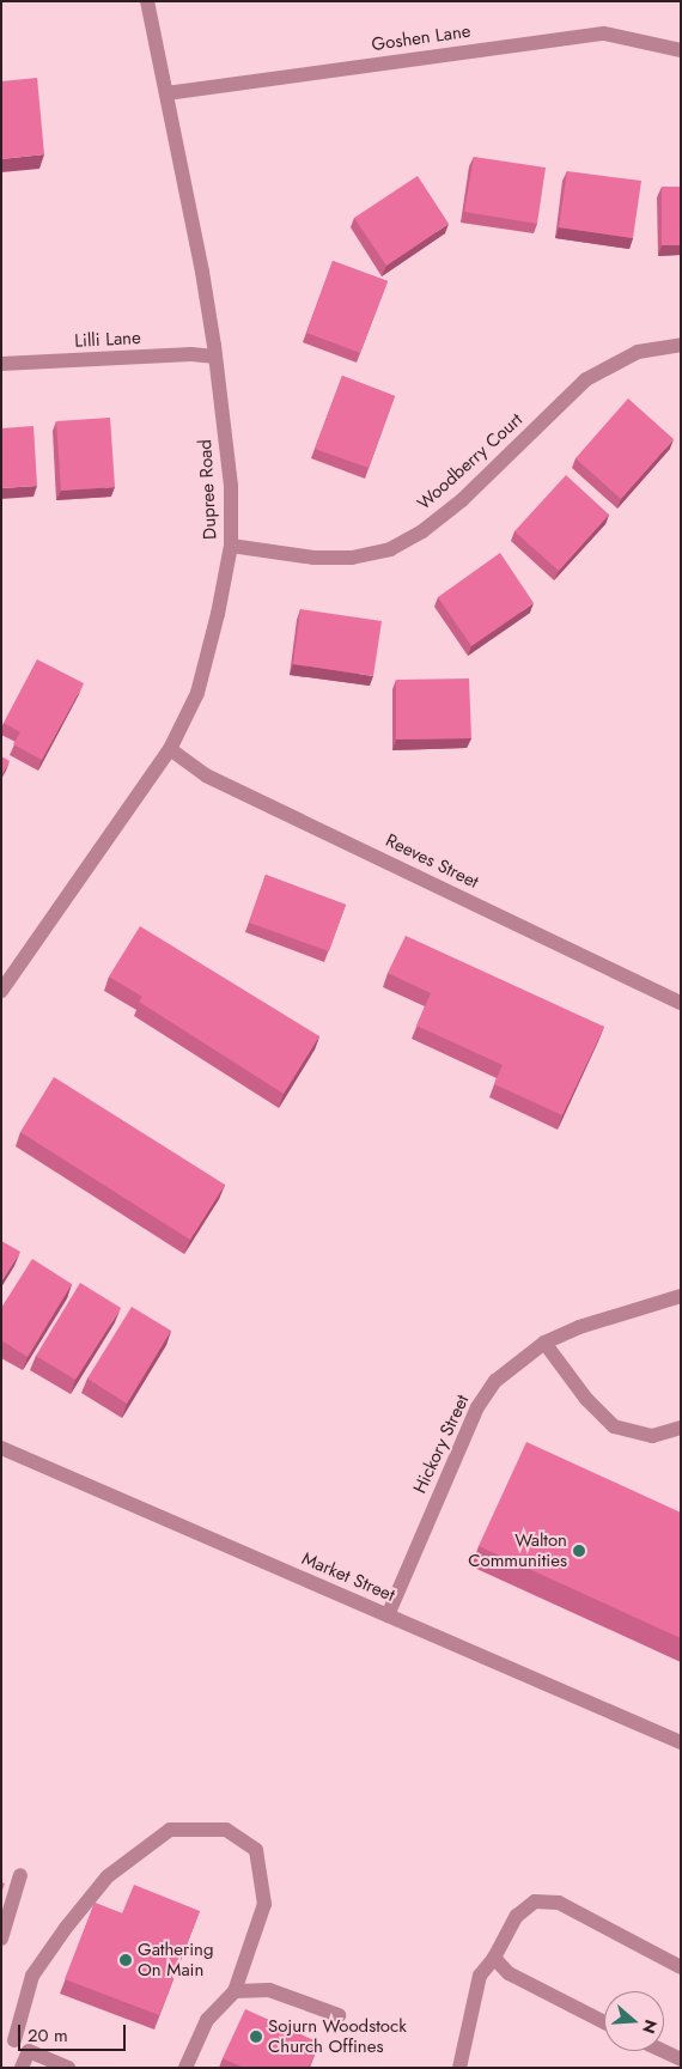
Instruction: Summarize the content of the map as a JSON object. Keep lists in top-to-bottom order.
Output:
{
  "streets": {
    "street": [
      "Goshen Lane",
      "Lilli Lane",
      "Woodberry Court",
      "Dupree Road",
      "Reeves Street",
      "Hickory Street",
      "Market Street"
    ]
  },
  "crossings": [
    ["Goshen Lane", "Dupree Road"],
    ["Lilli Lane", "Dupree Road"],
    ["Woodberry Court", "Dupree Road"],
    ["Dupree Road", "Reeves Street"],
    ["Hickory Street", "Market Street"]
  ],
  "places": ["Walton Communities", "Gathering On Main", "Sojurn Woodstock Church Offines"],
  "scale_bar": "20 m",
  "north": "right"
}
